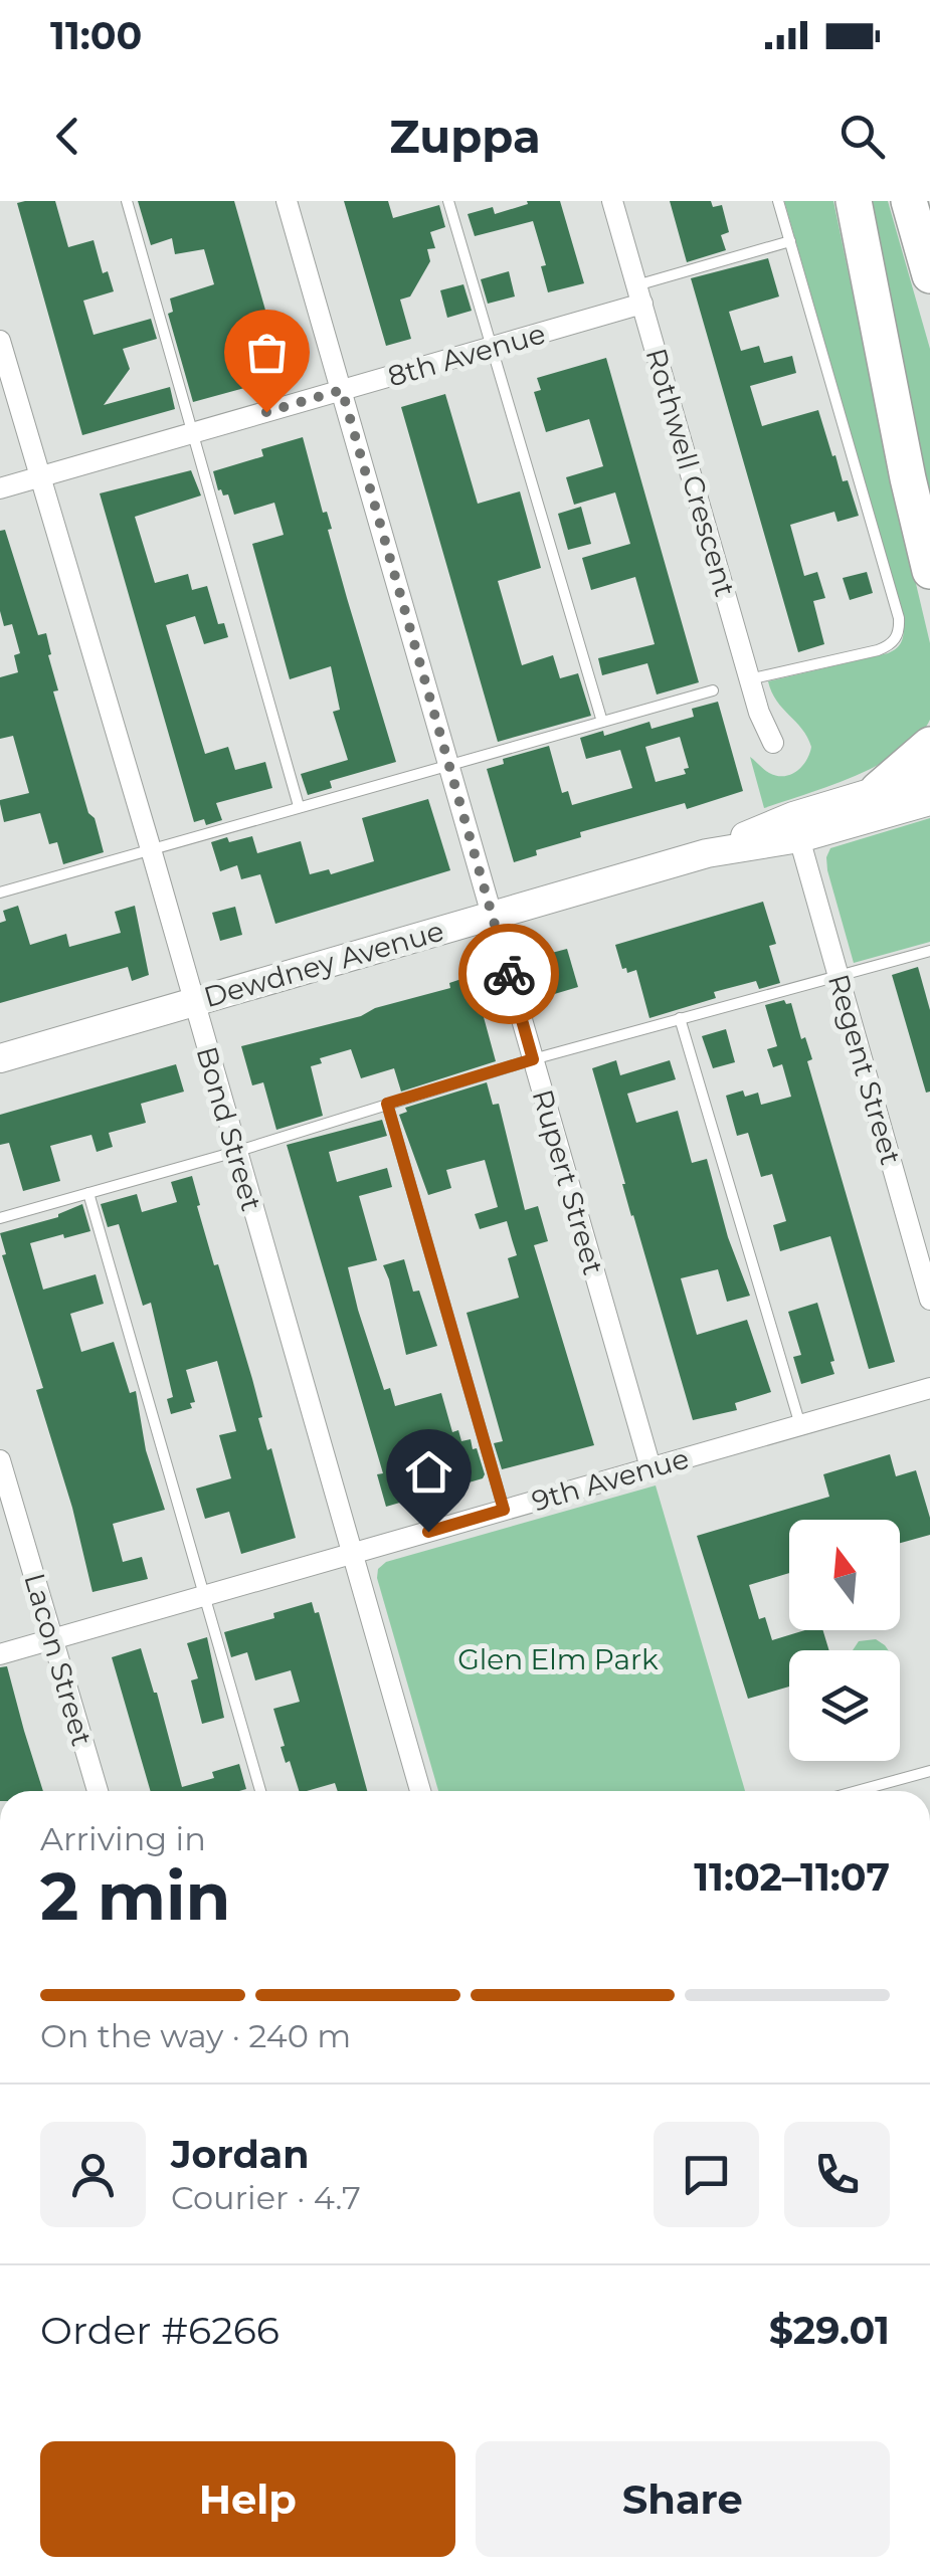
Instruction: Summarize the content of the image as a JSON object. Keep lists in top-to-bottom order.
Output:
{
  "streets": {
    "street": [
      "8th Avenue",
      "Rothwell Crescent",
      "Dewdney Avenue",
      "Regent Street",
      "Bond Street",
      "Rupert Street",
      "9th Avenue",
      "Lacon Street"
    ]
  },
  "crossings": [
    ["8th Avenue", "Rothwell Crescent"],
    ["8th Avenue", "Bond Street"],
    ["8th Avenue", "Rupert Street"],
    ["Dewdney Avenue", "Regent Street"],
    ["Dewdney Avenue", "Bond Street"],
    ["Dewdney Avenue", "Rupert Street"],
    ["Bond Street", "9th Avenue"],
    ["Rupert Street", "9th Avenue"],
    ["9th Avenue", "Lacon Street"]
  ],
  "parks": ["Glen Elm Park"],
  "north": "top",
  "page": {
    "status": "11:00",
    "header": "Zuppa",
    "heading": ["2 min", "Arriving in", "11:02–11:07"],
    "panel": [
      "Jordan",
      "Courier · 4.7",
      "Order #6266",
      "$29.01"
    ],
    "bar": "On the way · 240 m",
    "buttons": ["Help", "Share"]
  }
}
